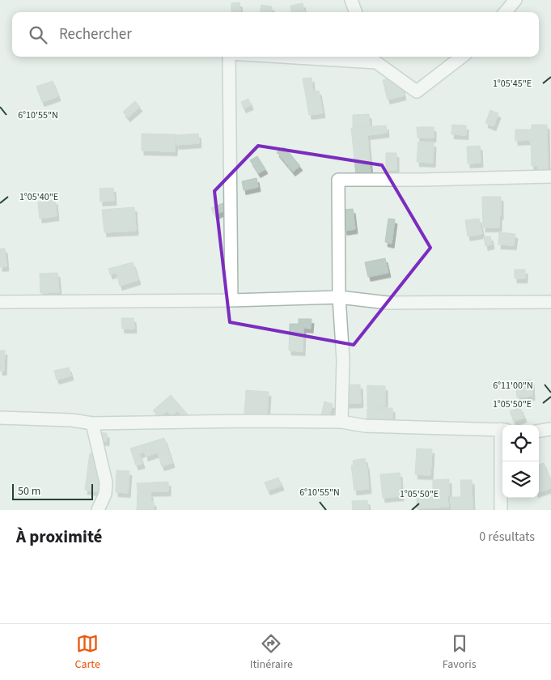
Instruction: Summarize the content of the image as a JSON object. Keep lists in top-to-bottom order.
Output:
{
  "scale_bar": "50 m",
  "page": {
    "search": "Rechercher",
    "scale": "50 m",
    "heading": ["À proximité", "0 résultats"],
    "nav": ["Carte", "Itinéraire", "Favoris"]
  },
  "coordinates": [
    "1°05'45\"E",
    "6°10'55\"N",
    "1°05'40\"E",
    "6°11'00\"N",
    "1°05'50\"E"
  ]
}
